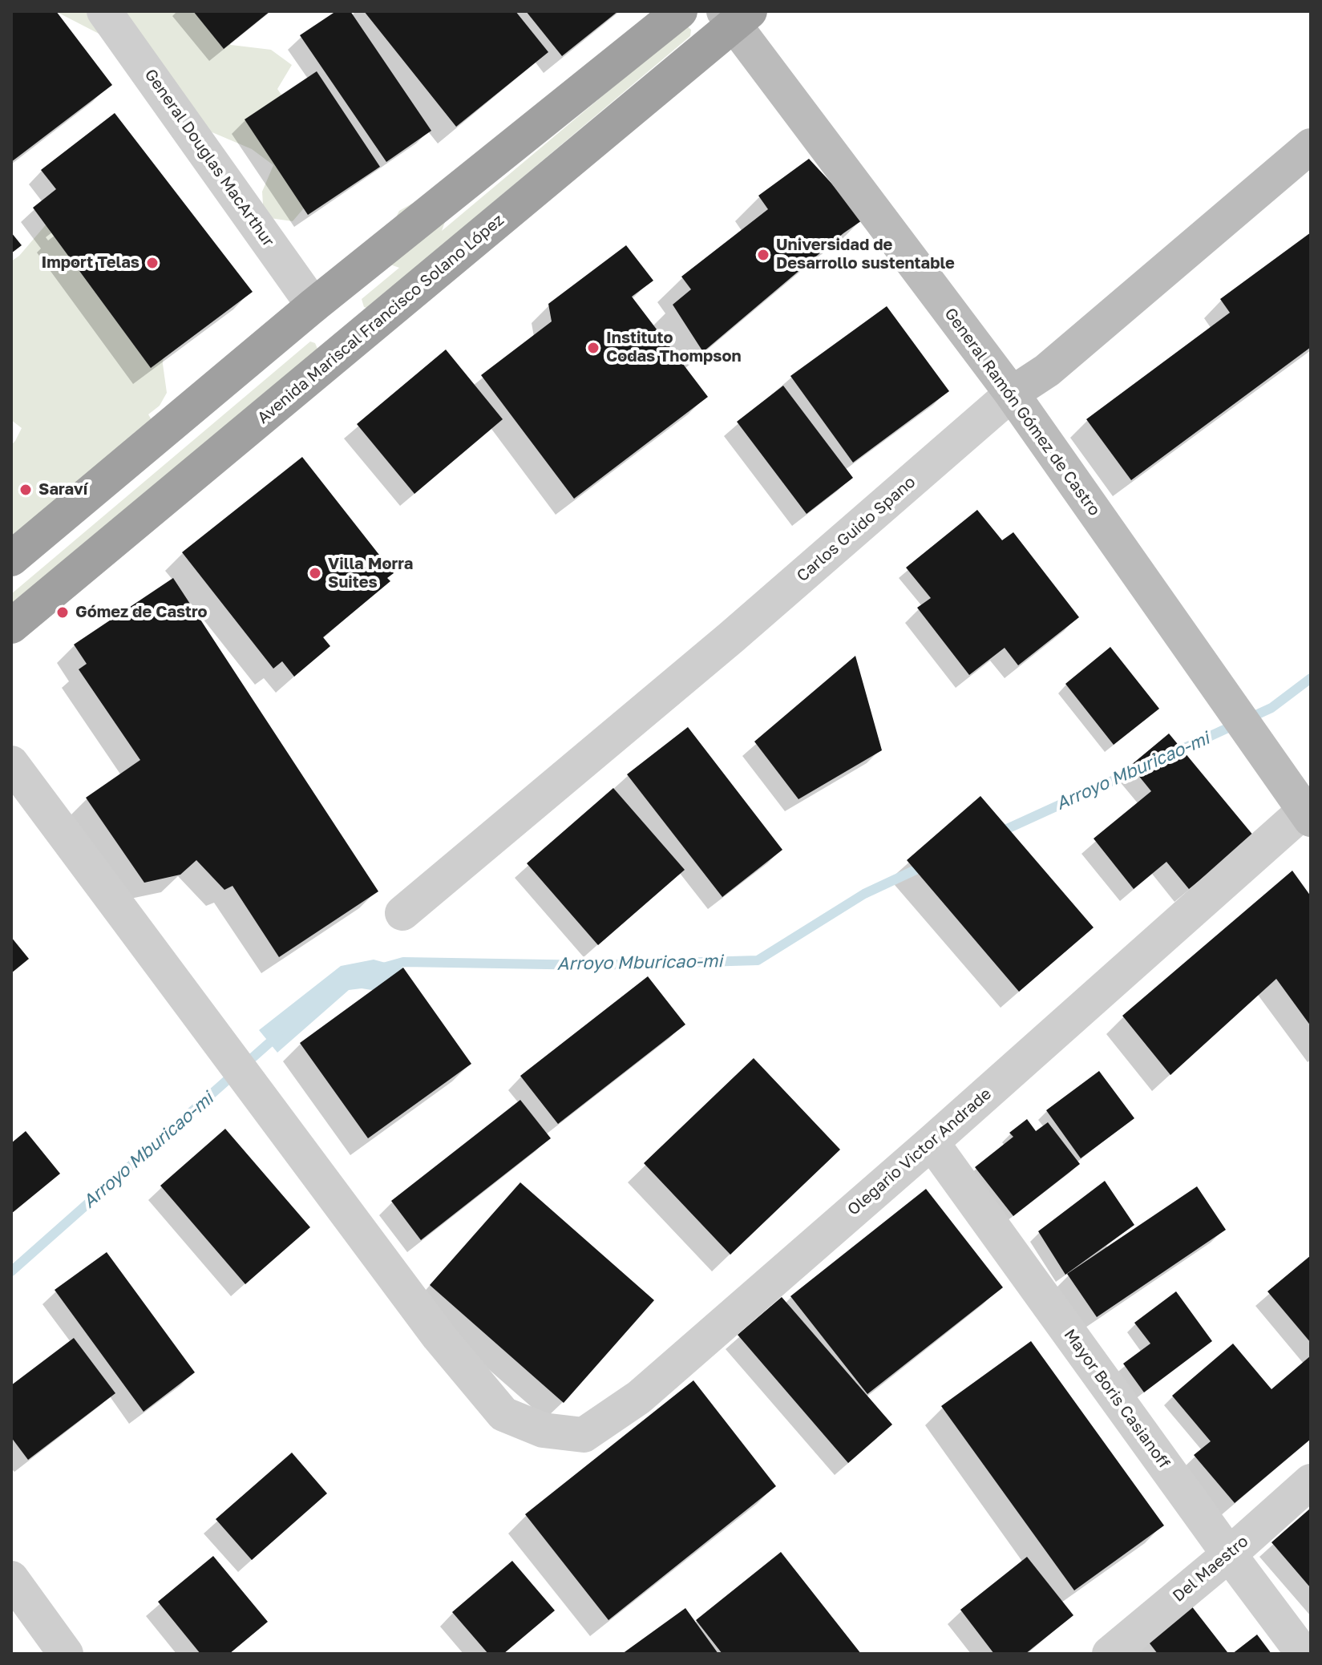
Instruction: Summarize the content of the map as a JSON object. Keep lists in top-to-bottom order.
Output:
{
  "streets": {
    "highway": ["Avenida Mariscal Francisco Solano López"],
    "main road": ["General Ramón Gómez de Castro", "Carlos Guido Spano"],
    "street": [
      "General Douglas MacArthur",
      "Olegario Victor Andrade",
      "Mayor Boris Casianoff",
      "Del Maestro"
    ]
  },
  "crossings": [
    ["Avenida Mariscal Francisco Solano López", "General Ramón Gómez de Castro"],
    ["General Ramón Gómez de Castro", "Carlos Guido Spano"],
    ["General Ramón Gómez de Castro", "Olegario Victor Andrade"],
    ["Olegario Victor Andrade", "Mayor Boris Casianoff"],
    ["Mayor Boris Casianoff", "Del Maestro"]
  ],
  "water": ["Arroyo Mburicao-mi"],
  "places": [
    "Universidad de Desarrollo sustentable",
    "Import Telas",
    "Instituto Codas Thompson",
    "Saraví",
    "Villa Morra Suites",
    "Gómez de Castro"
  ]
}
